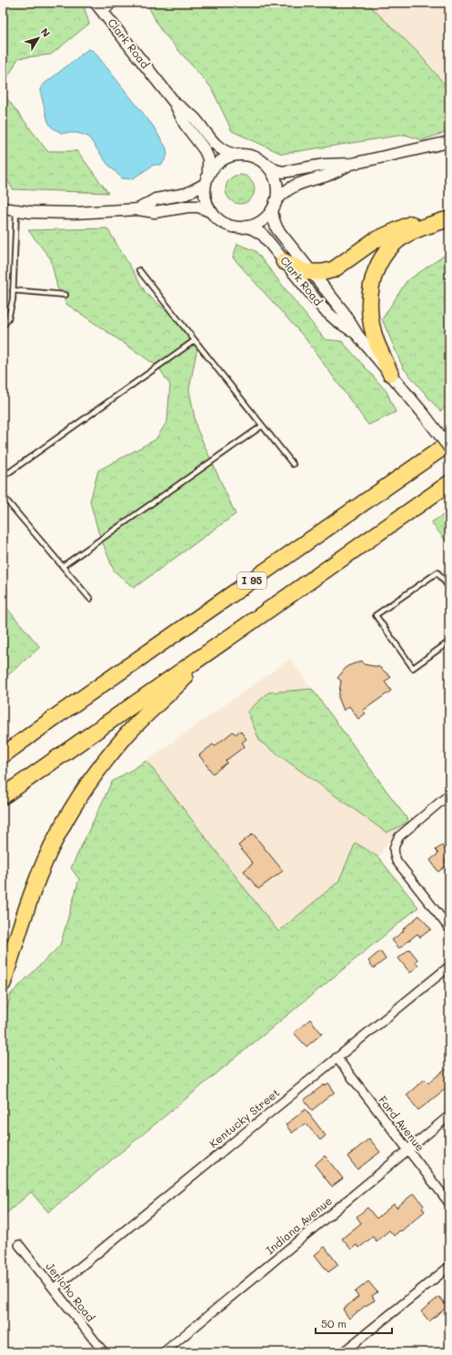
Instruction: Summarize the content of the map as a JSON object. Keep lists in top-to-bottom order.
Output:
{
  "streets": {
    "highway": ["I 95"],
    "street": [
      "Clark Road",
      "Kentucky Street",
      "Ford Avenue",
      "Indiana Avenue",
      "Jericho Road"
    ]
  },
  "crossings": [
    ["Kentucky Street", "Ford Avenue"],
    ["Kentucky Street", "Jericho Road"],
    ["Ford Avenue", "Indiana Avenue"]
  ],
  "scale_bar": "50 m",
  "north": "top right"
}
